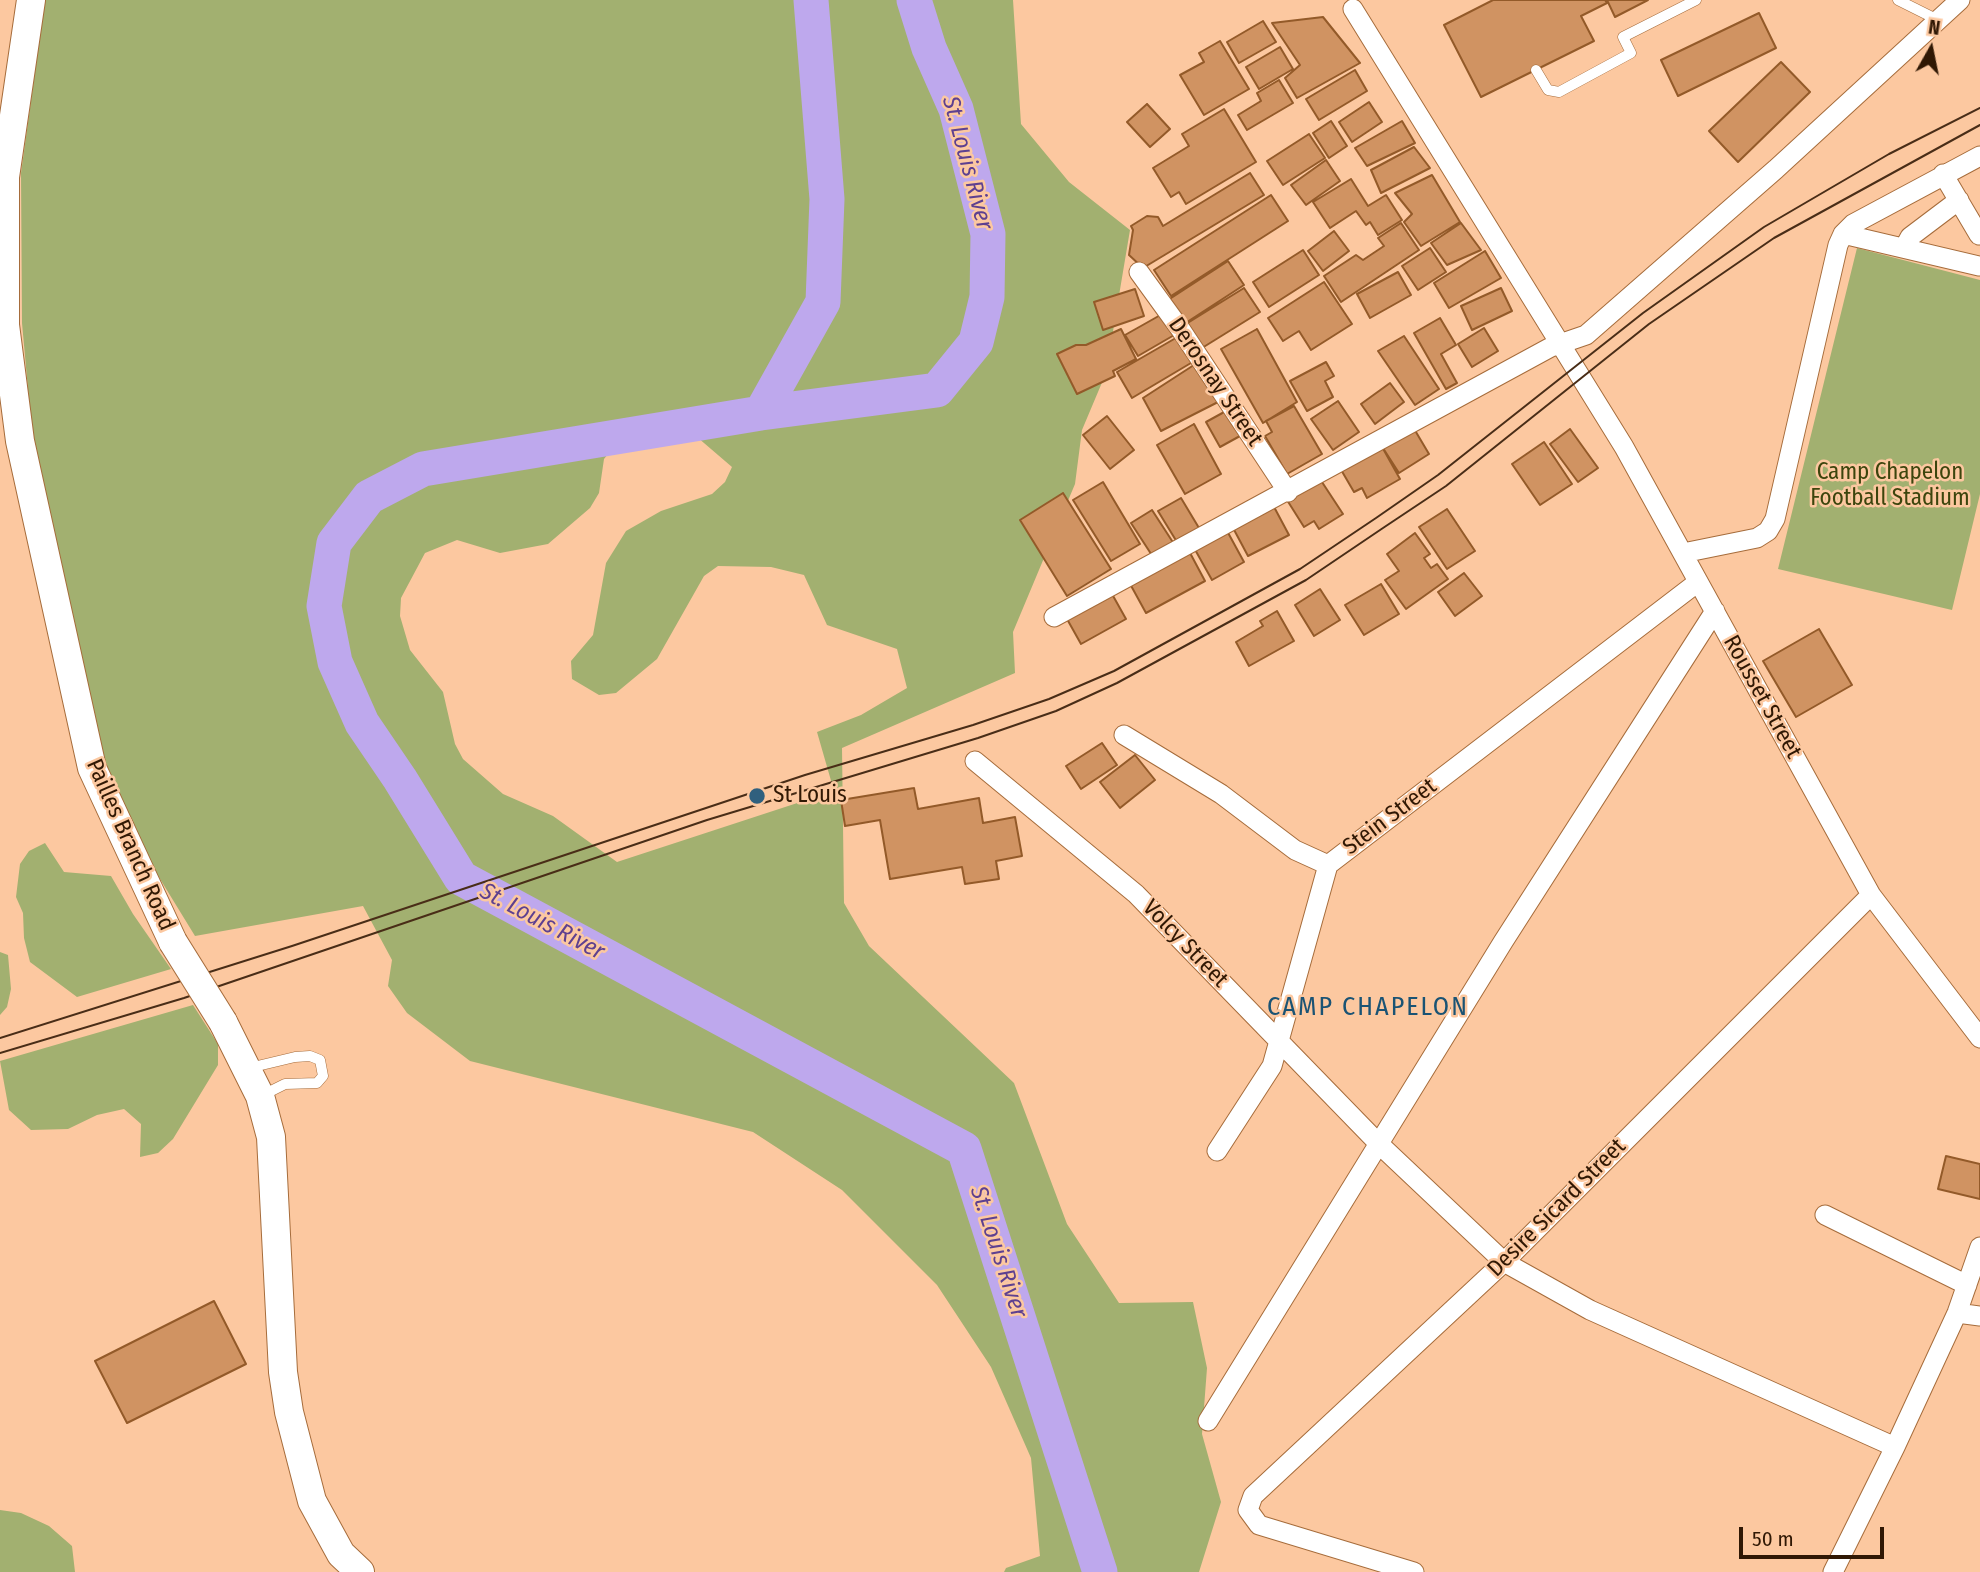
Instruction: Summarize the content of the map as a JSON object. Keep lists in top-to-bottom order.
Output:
{
  "streets": {
    "main road": ["Pailles Branch Road"],
    "street": [
      "Derosnay Street",
      "Rousset Street",
      "Stein Street",
      "Volcy Street",
      "Desire Sicard Street"
    ]
  },
  "crossings": [
    ["Rousset Street", "Stein Street"],
    ["Rousset Street", "Desire Sicard Street"],
    ["Stein Street", "Volcy Street"],
    ["Volcy Street", "Desire Sicard Street"]
  ],
  "districts": ["CAMP CHAPELON"],
  "water": ["St. Louis River"],
  "parks": ["Camp Chapelon Football Stadium"],
  "places": ["St Louis"],
  "scale_bar": "50 m",
  "north": "top"
}
